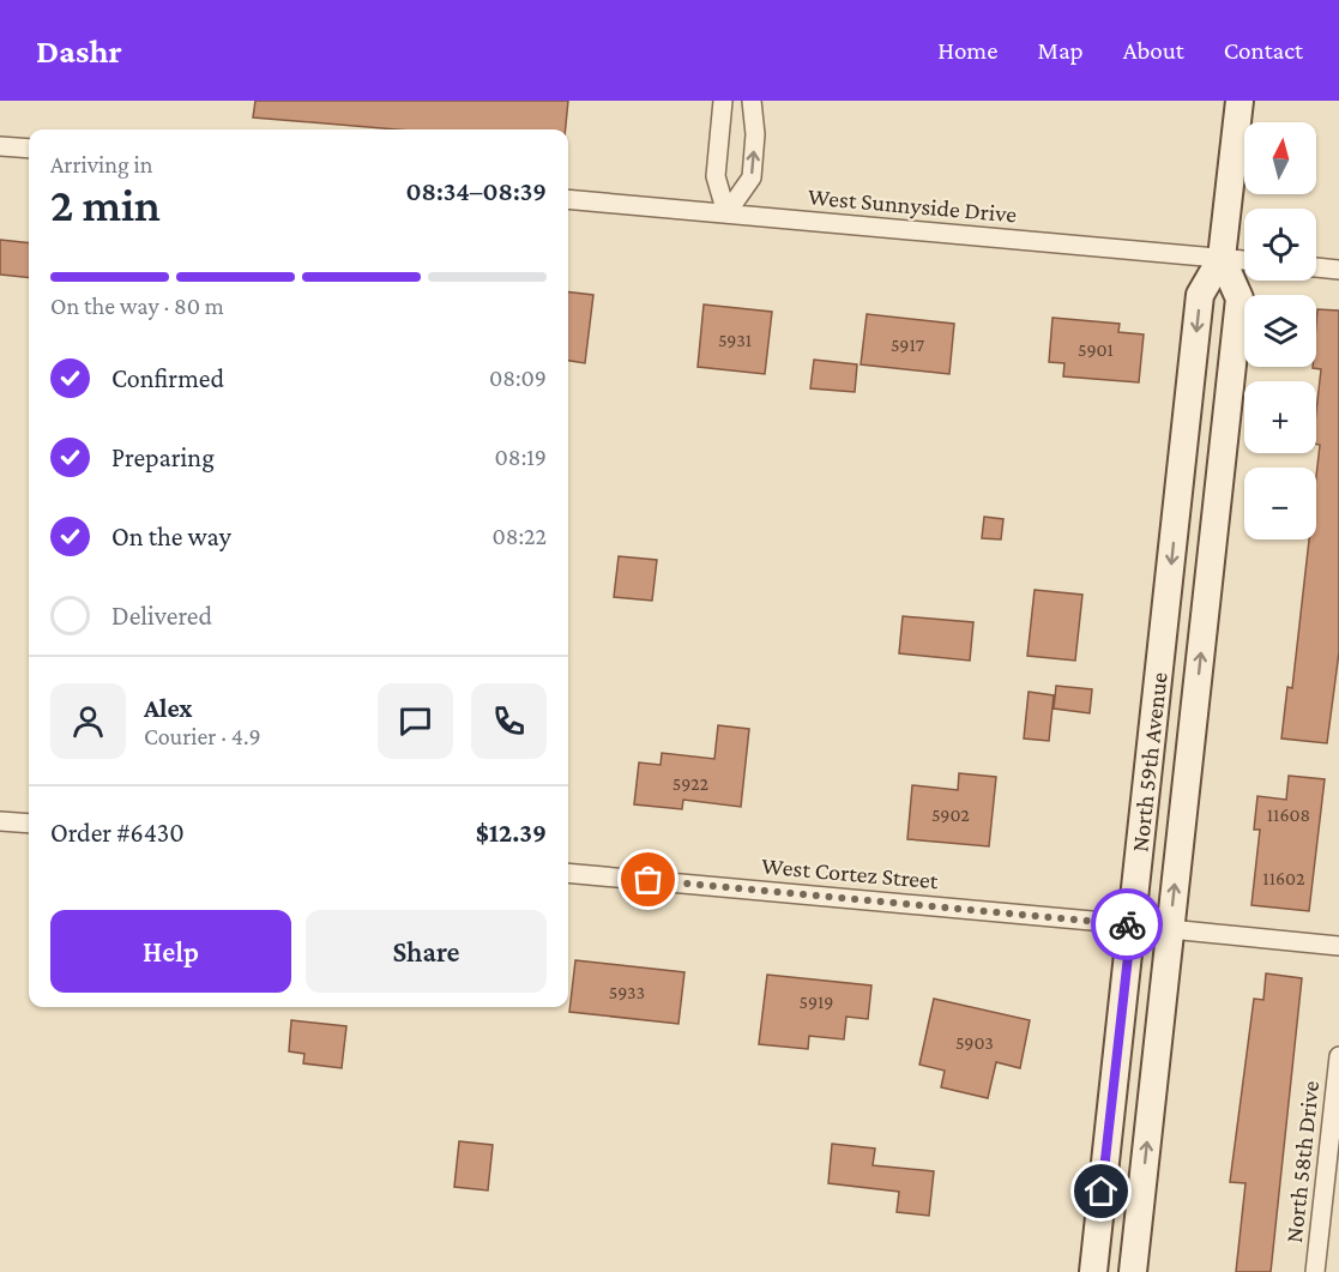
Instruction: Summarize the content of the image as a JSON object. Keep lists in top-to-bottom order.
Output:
{
  "streets": {
    "main road": ["North 59th Avenue"],
    "street": ["West Sunnyside Drive", "West Cortez Street", "North 58th Drive"]
  },
  "crossings": [
    ["West Sunnyside Drive", "North 59th Avenue"],
    ["North 59th Avenue", "West Cortez Street"]
  ],
  "house_numbers": [
    "5931",
    "5917",
    "5901",
    "5922",
    "5902",
    "11608",
    "11602",
    "5933",
    "5919",
    "5903"
  ],
  "north": "top",
  "page": {
    "header": "Dashr",
    "nav": [
      "Home",
      "Map",
      "About",
      "Contact"
    ],
    "map_buttons": ["+", "−"],
    "heading": ["2 min", "Arriving in", "08:34–08:39"],
    "panel": [
      "Alex",
      "Courier · 4.9",
      "Order #6430",
      "$12.39"
    ],
    "bar": "On the way · 80 m",
    "list": [
      ["Confirmed", "08:09"],
      ["Preparing", "08:19"],
      ["On the way", "08:22"],
      "Delivered"
    ],
    "buttons": ["Help", "Share"]
  }
}
